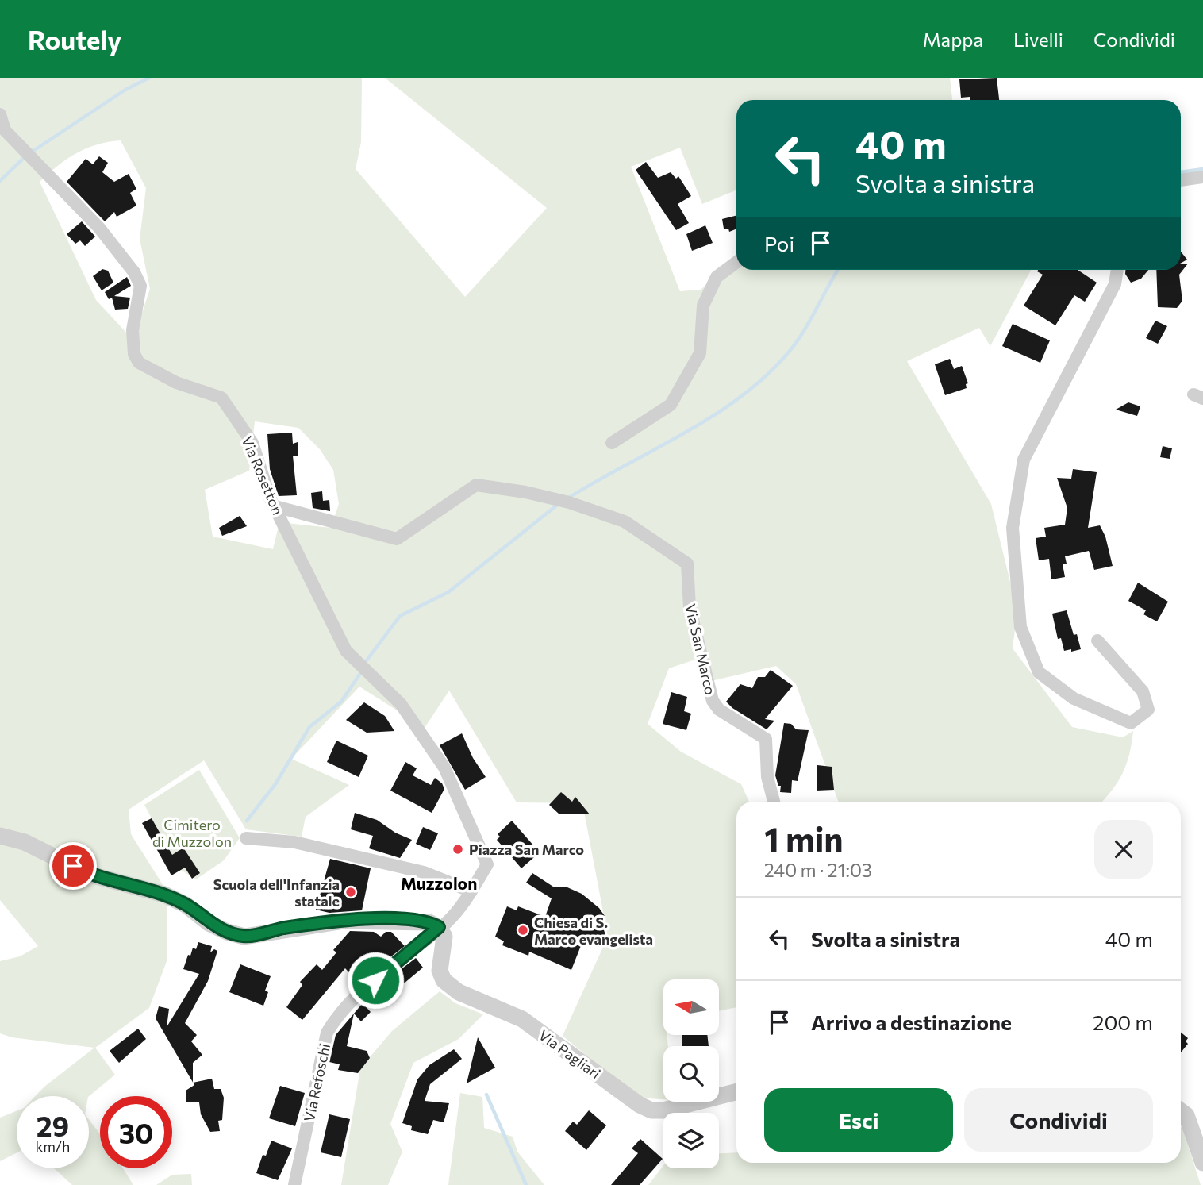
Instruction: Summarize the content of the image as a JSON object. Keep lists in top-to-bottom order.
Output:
{
  "streets": {
    "street": [
      "Via Rosetton",
      "Via San Marco",
      "Via Pagliari",
      "Via Refoschi"
    ]
  },
  "crossings": [
    ["Via Rosetton", "Via San Marco"],
    ["Via Pagliari", "Via Refoschi"]
  ],
  "districts": ["Muzzolon"],
  "parks": ["Cimitero di Muzzolon"],
  "places": ["Piazza San Marco", "Scuola dell'Infanzia statale", "Chiesa di S. Marco evangelista"],
  "north": "left",
  "page": {
    "header": "Routely",
    "nav": ["Mappa", "Livelli", "Condividi"],
    "turn": ["40 m", "Svolta a sinistra"],
    "then": "Poi",
    "heading": ["1 min", "240 m · 21:03"],
    "list": [
      {
        "name": "Svolta a sinistra",
        "value": "40 m"
      },
      {
        "name": "Arrivo a destinazione",
        "value": "200 m"
      }
    ],
    "buttons": ["Esci", "Condividi"],
    "speed": "29 km/h",
    "limit": "30"
  }
}
